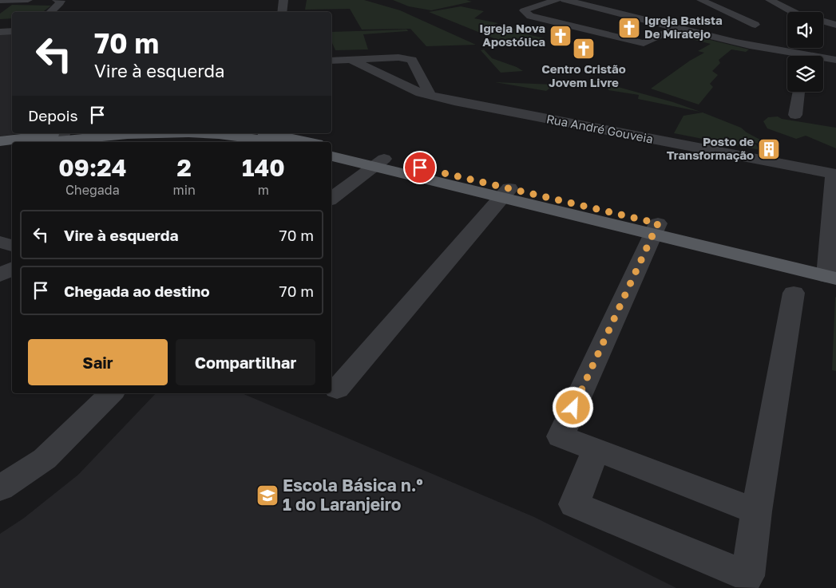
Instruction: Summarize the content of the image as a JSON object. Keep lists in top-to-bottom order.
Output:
{
  "streets": {
    "street": ["Rua André Gouveia"]
  },
  "places": {
    "church": ["Igreja Batista De Miratejo", "Igreja Nova Apostólica", "Centro Cristão Jovem Livre"],
    "building": ["Posto de Transformação"],
    "school or university": ["Escola Básica n.º 1 do Laranjeiro"]
  },
  "page": {
    "turn": ["70 m", "Vire à esquerda"],
    "then": "Depois",
    "eta": [
      "09:24",
      "Chegada",
      "2",
      "min",
      "140",
      "m"
    ],
    "list": [
      {
        "name": "Vire à esquerda",
        "value": "70 m"
      },
      {
        "name": "Chegada ao destino",
        "value": "70 m"
      }
    ],
    "buttons": ["Sair", "Compartilhar"]
  }
}
